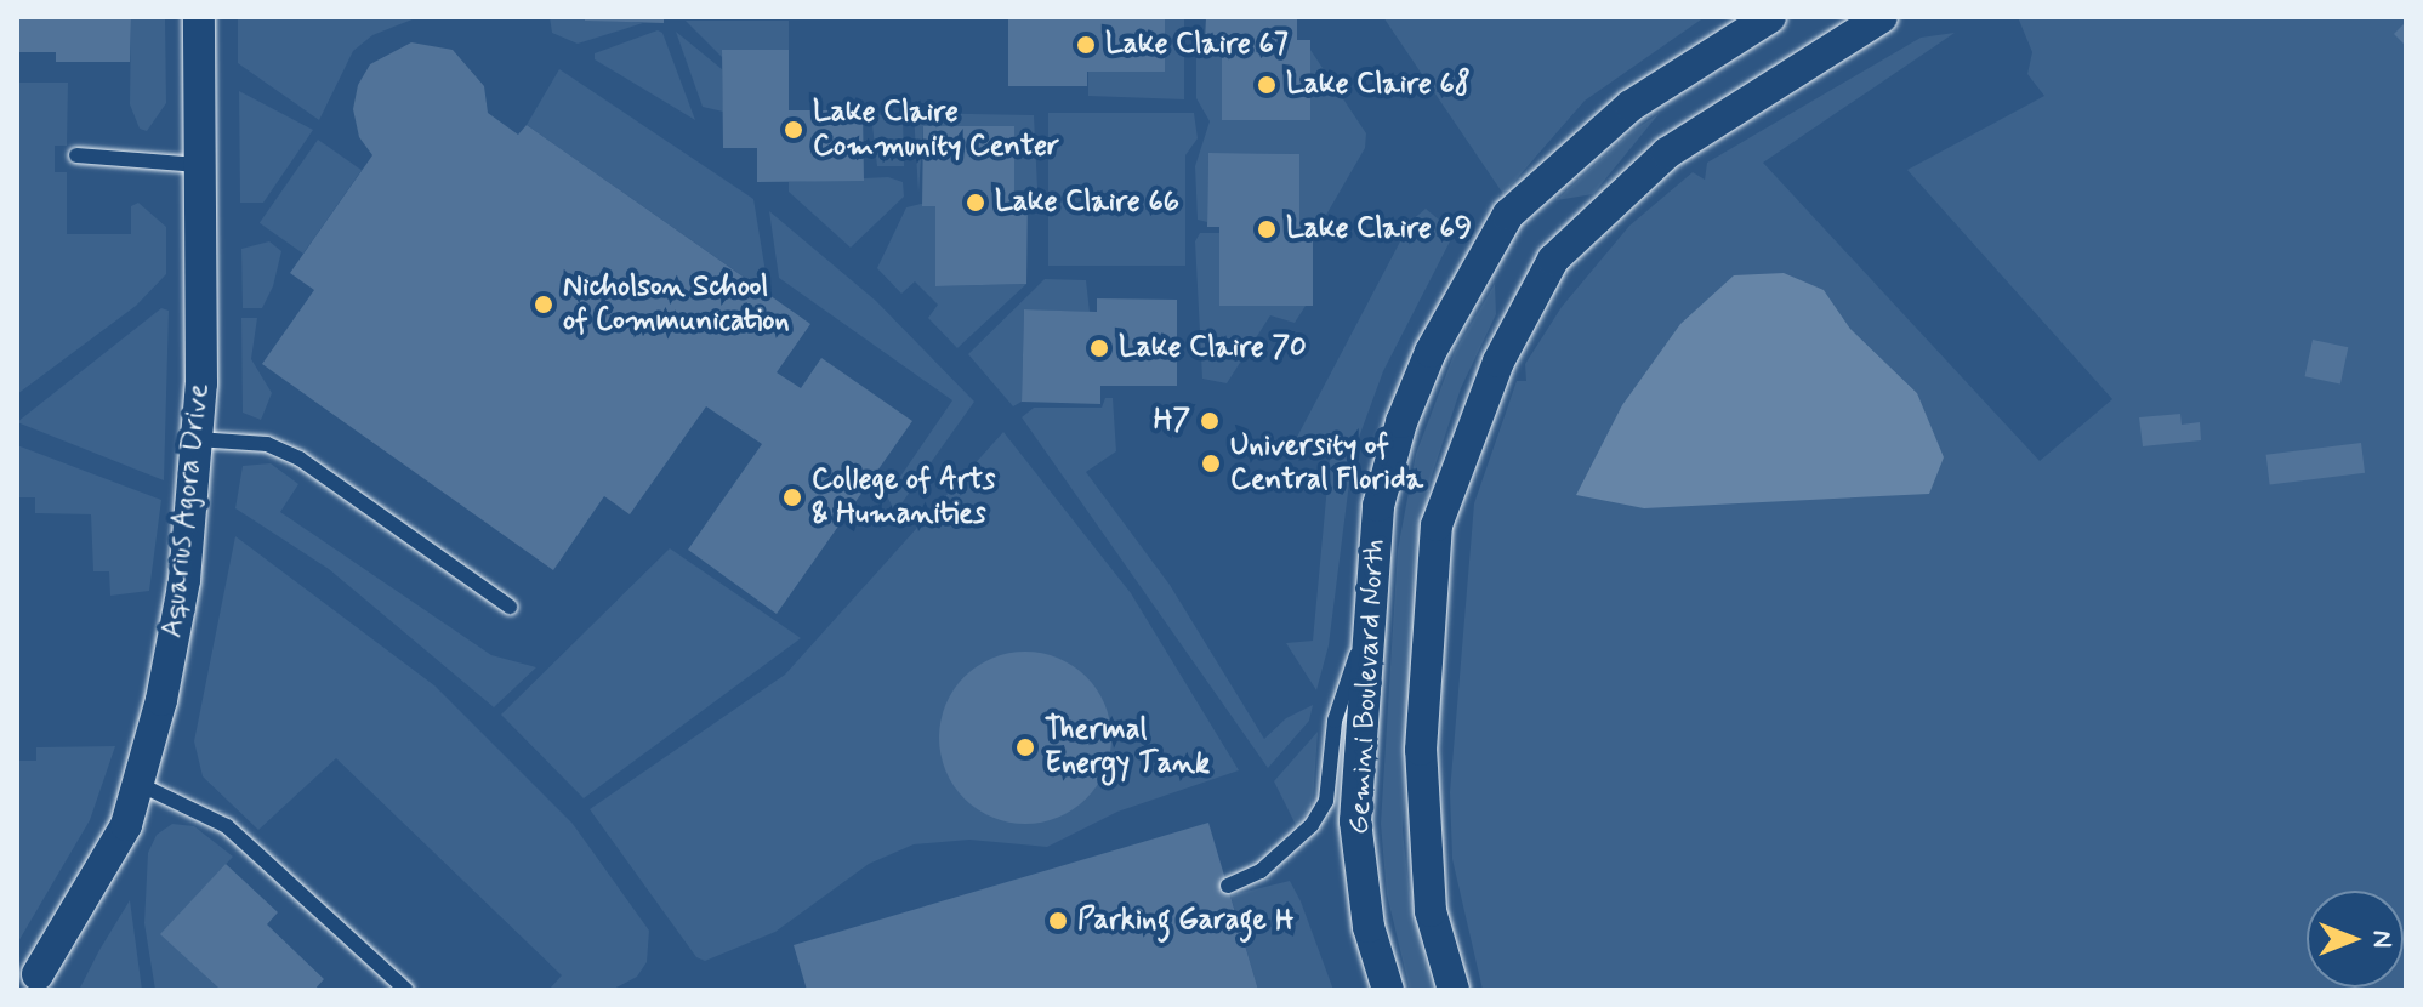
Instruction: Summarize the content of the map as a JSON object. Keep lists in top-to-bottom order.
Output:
{
  "streets": {
    "street": ["Aquarius Agora Drive", "Gemini Boulevard North"]
  },
  "places": [
    "Lake Claire 67",
    "Lake Claire 68",
    "Lake Claire Community Center",
    "Lake Claire 66",
    "Lake Claire 69",
    "Nicholson School of Communication",
    "Lake Claire 70",
    "H7",
    "University of Central Florida",
    "College of Arts & Humanities",
    "Thermal Energy Tank",
    "Parking Garage H"
  ],
  "north": "right"
}
